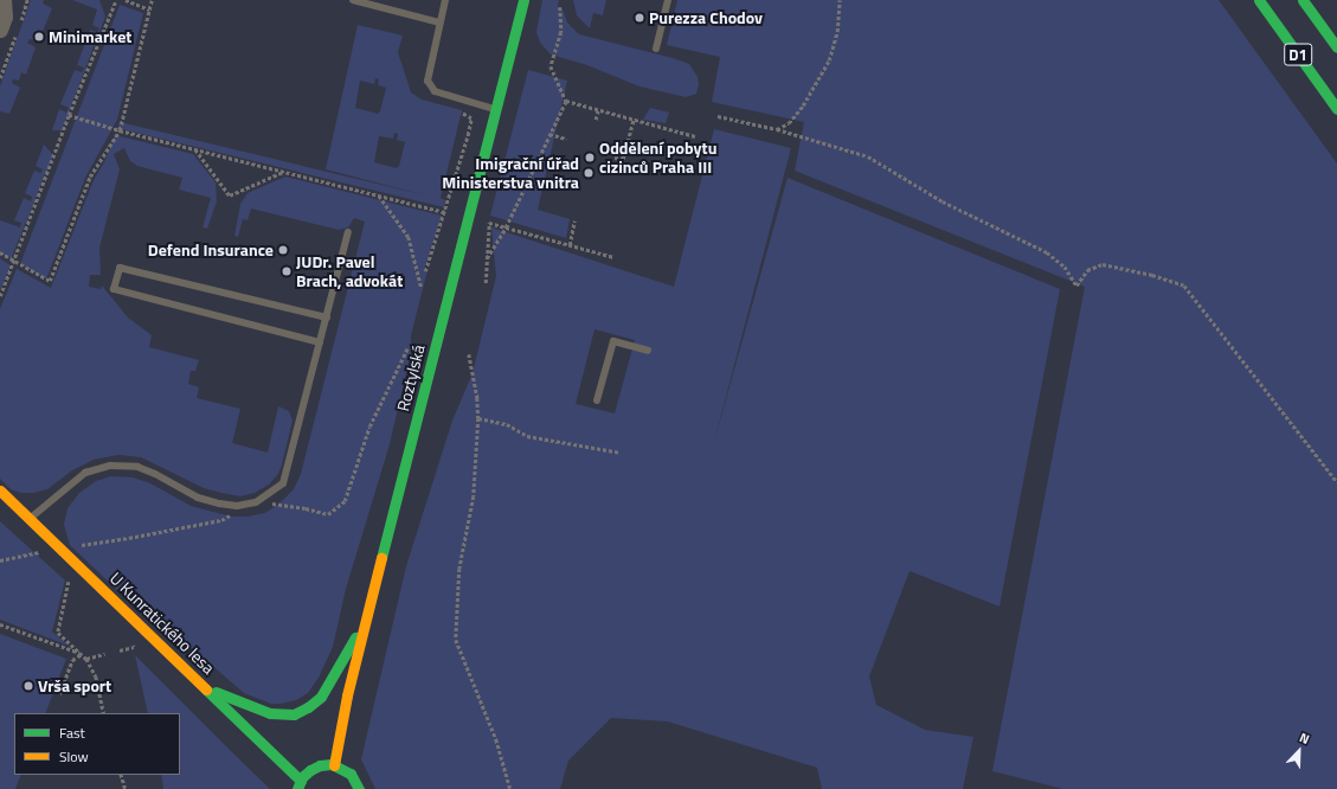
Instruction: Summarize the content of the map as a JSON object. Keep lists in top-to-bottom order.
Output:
{
  "streets": {
    "main road": ["D1", "Roztylská", "U Kunratického lesa"]
  },
  "places": [
    "Purezza Chodov",
    "Minimarket",
    "Oddělení pobytu cizinců Praha III",
    "Imigrační úřad Ministerstva vnitra",
    "Defend Insurance",
    "JUDr. Pavel Brach, advokát",
    "Vrša sport"
  ],
  "legend": ["Fast", "Slow"],
  "north": "top right"
}
